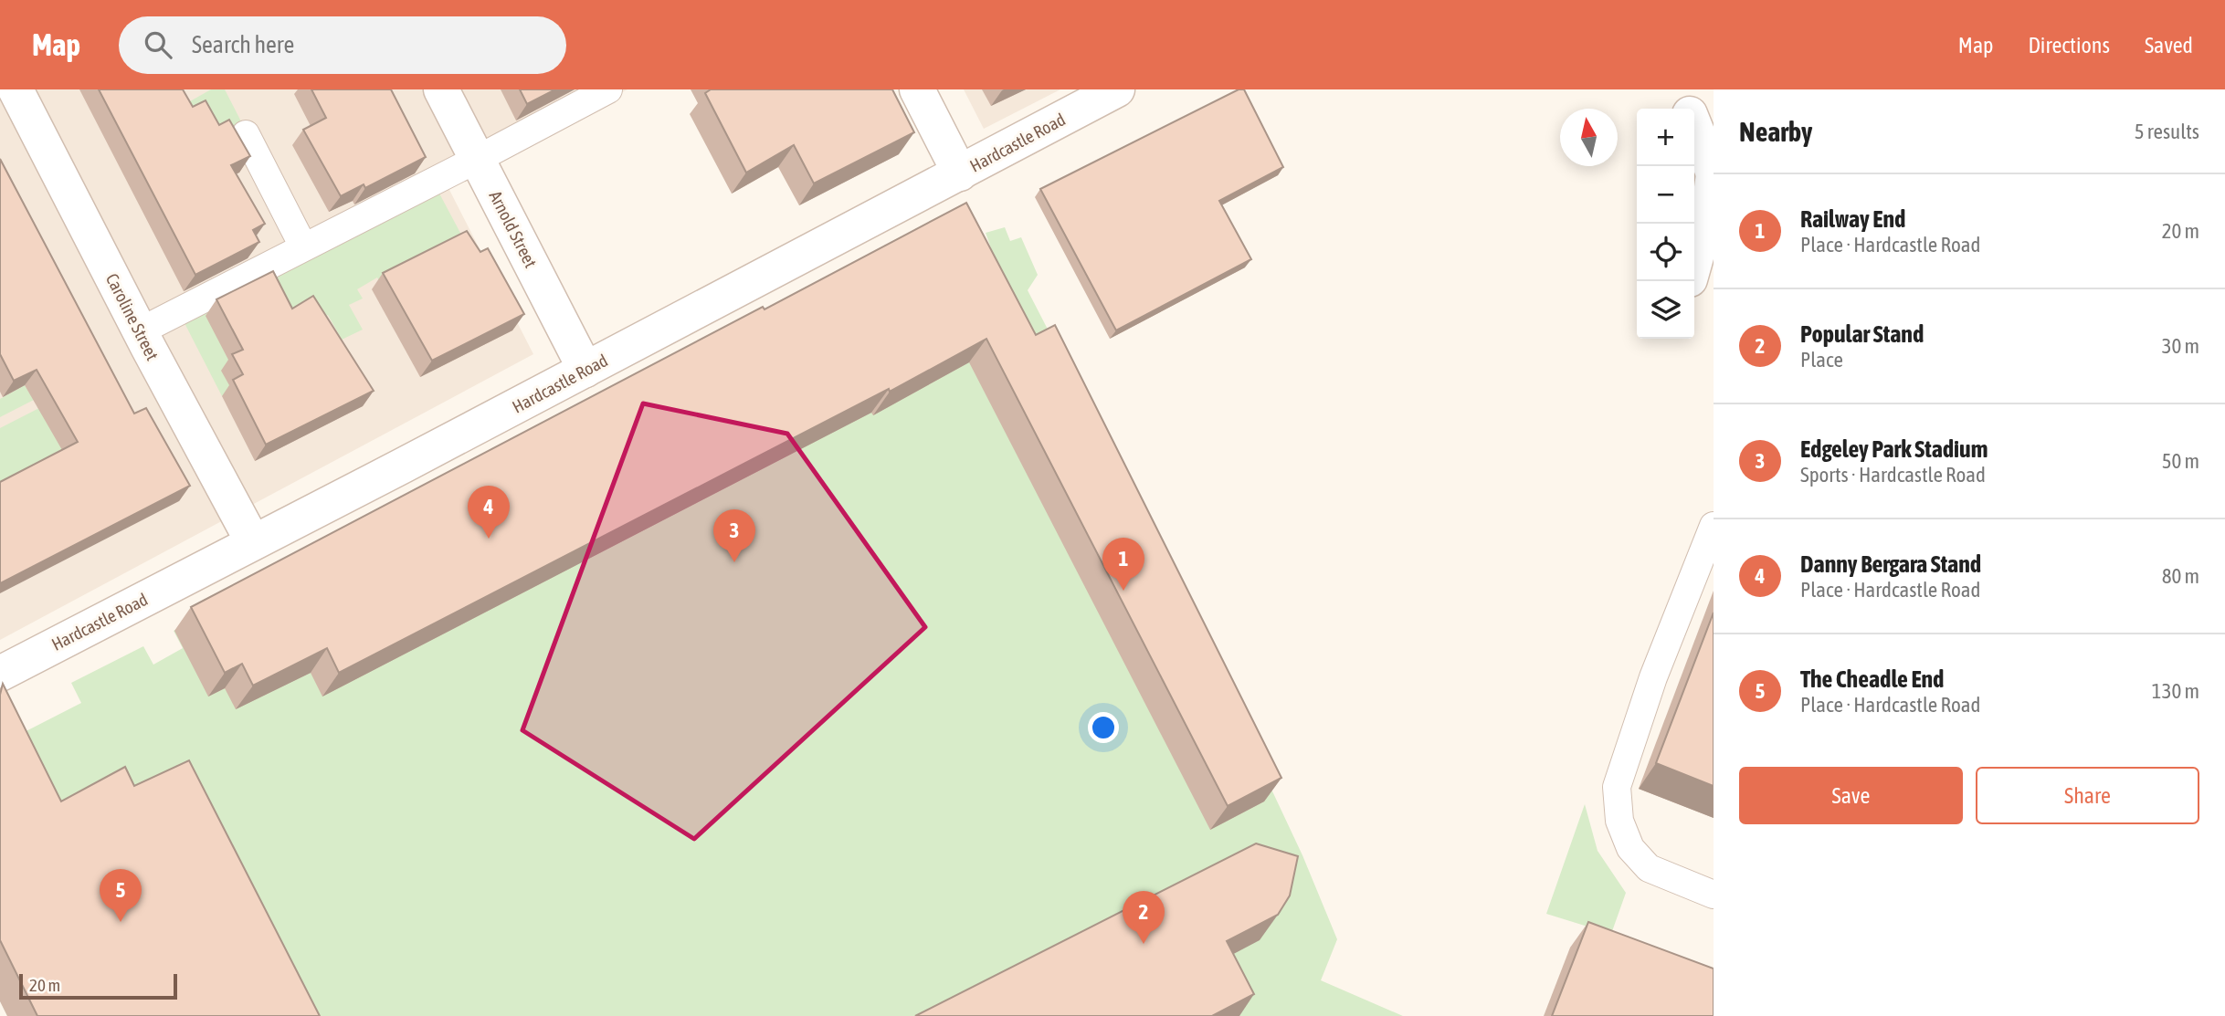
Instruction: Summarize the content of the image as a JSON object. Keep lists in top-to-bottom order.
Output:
{
  "streets": {
    "street": ["Hardcastle Road", "Arnold Street", "Caroline Street"]
  },
  "crossings": [
    ["Hardcastle Road", "Arnold Street"],
    ["Hardcastle Road", "Caroline Street"]
  ],
  "scale_bar": "20 m",
  "north": "top",
  "page": {
    "header": "Map",
    "search": "Search here",
    "nav": ["Map", "Directions", "Saved"],
    "heading": ["Nearby", "5 results"],
    "map_buttons": ["+", "−"],
    "list": [
      {
        "mark": "1",
        "name": "Railway End",
        "note": "Place · Hardcastle Road",
        "value": "20 m"
      },
      {
        "mark": "2",
        "name": "Popular Stand",
        "note": "Place",
        "value": "30 m"
      },
      {
        "mark": "3",
        "name": "Edgeley Park Stadium",
        "note": "Sports · Hardcastle Road",
        "value": "50 m"
      },
      {
        "mark": "4",
        "name": "Danny Bergara Stand",
        "note": "Place · Hardcastle Road",
        "value": "80 m"
      },
      {
        "mark": "5",
        "name": "The Cheadle End",
        "note": "Place · Hardcastle Road",
        "value": "130 m"
      }
    ],
    "pins": [
      "4",
      "3",
      "1",
      "5",
      "2"
    ],
    "buttons": ["Save", "Share"],
    "scale": "20 m"
  }
}
